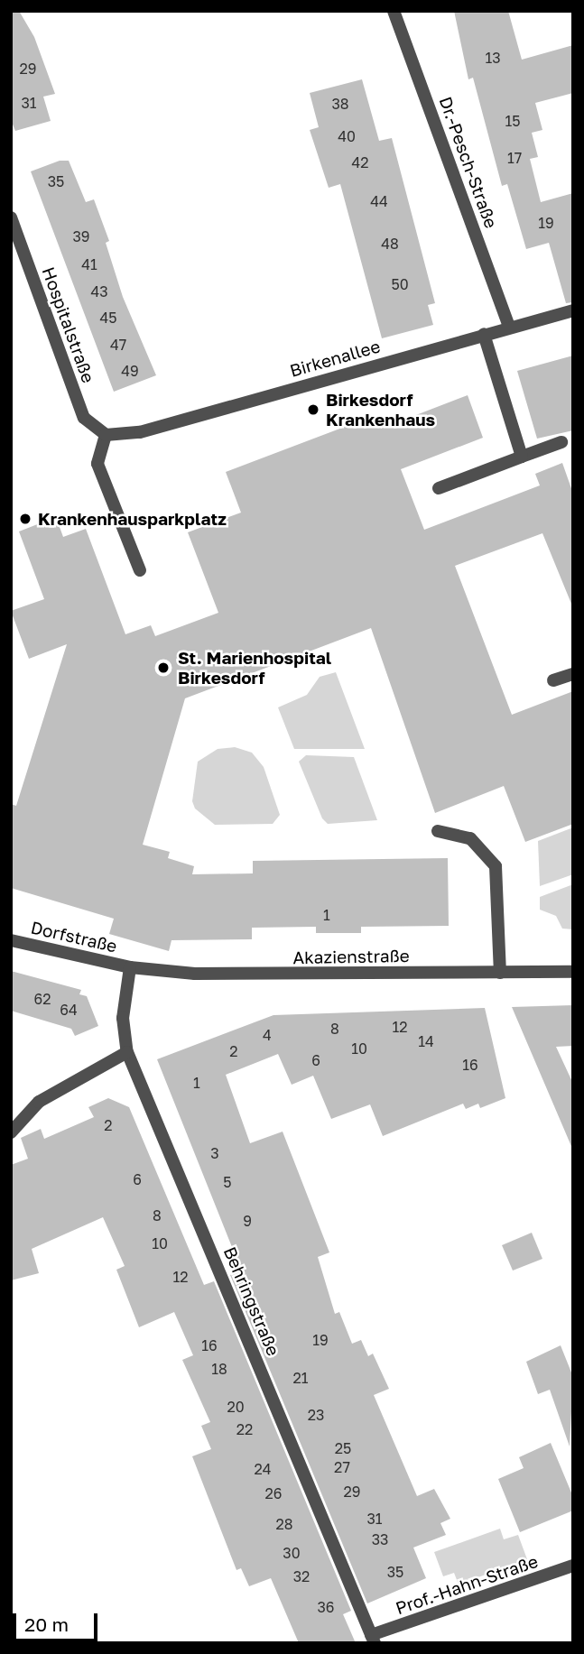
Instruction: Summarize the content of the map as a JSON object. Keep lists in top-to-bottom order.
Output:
{
  "streets": {
    "street": [
      "Dr.-Pesch-Straße",
      "Hospitalstraße",
      "Birkenallee",
      "Dorfstraße",
      "Akazienstraße",
      "Behringstraße",
      "Prof.-Hahn-Straße"
    ]
  },
  "crossings": [
    ["Dr.-Pesch-Straße", "Birkenallee"],
    ["Hospitalstraße", "Birkenallee"],
    ["Dorfstraße", "Akazienstraße"],
    ["Dorfstraße", "Behringstraße"],
    ["Akazienstraße", "Behringstraße"],
    ["Behringstraße", "Prof.-Hahn-Straße"]
  ],
  "places": ["Birkesdorf Krankenhaus", "Krankenhausparkplatz", "St. Marienhospital Birkesdorf"],
  "house_numbers": [
    "13",
    "29",
    "31",
    "38",
    "15",
    "40",
    "17",
    "42",
    "35",
    "44",
    "19",
    "39",
    "48",
    "41",
    "50",
    "43",
    "45",
    "47",
    "49",
    "1",
    "62",
    "64",
    "12",
    "8",
    "4",
    "14",
    "10",
    "2",
    "6",
    "16",
    "1",
    "2",
    "3",
    "6",
    "5",
    "8",
    "9",
    "10",
    "12",
    "19",
    "16",
    "18",
    "21",
    "20",
    "23",
    "22",
    "25",
    "27",
    "24",
    "29",
    "26",
    "31",
    "28",
    "33",
    "30",
    "35",
    "32",
    "36"
  ],
  "scale_bar": "20 m"
}
